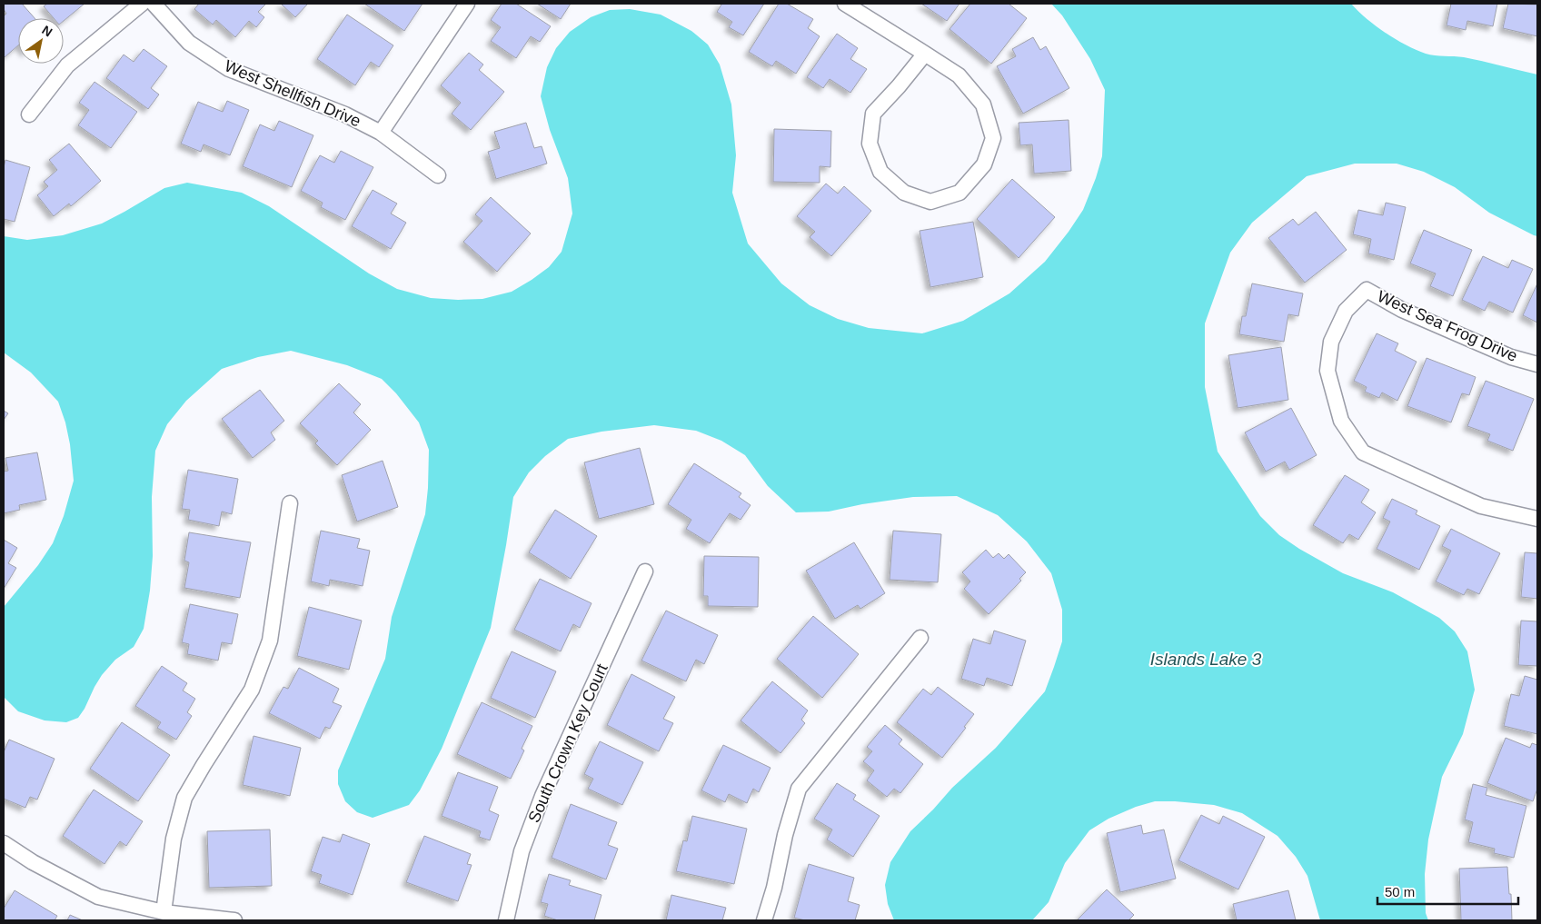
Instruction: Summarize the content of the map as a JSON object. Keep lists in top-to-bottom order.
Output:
{
  "streets": {
    "street": ["West Shellfish Drive", "West Sea Frog Drive", "South Crown Key Court"]
  },
  "water": ["Islands Lake 3"],
  "scale_bar": "50 m",
  "north": "top right"
}
